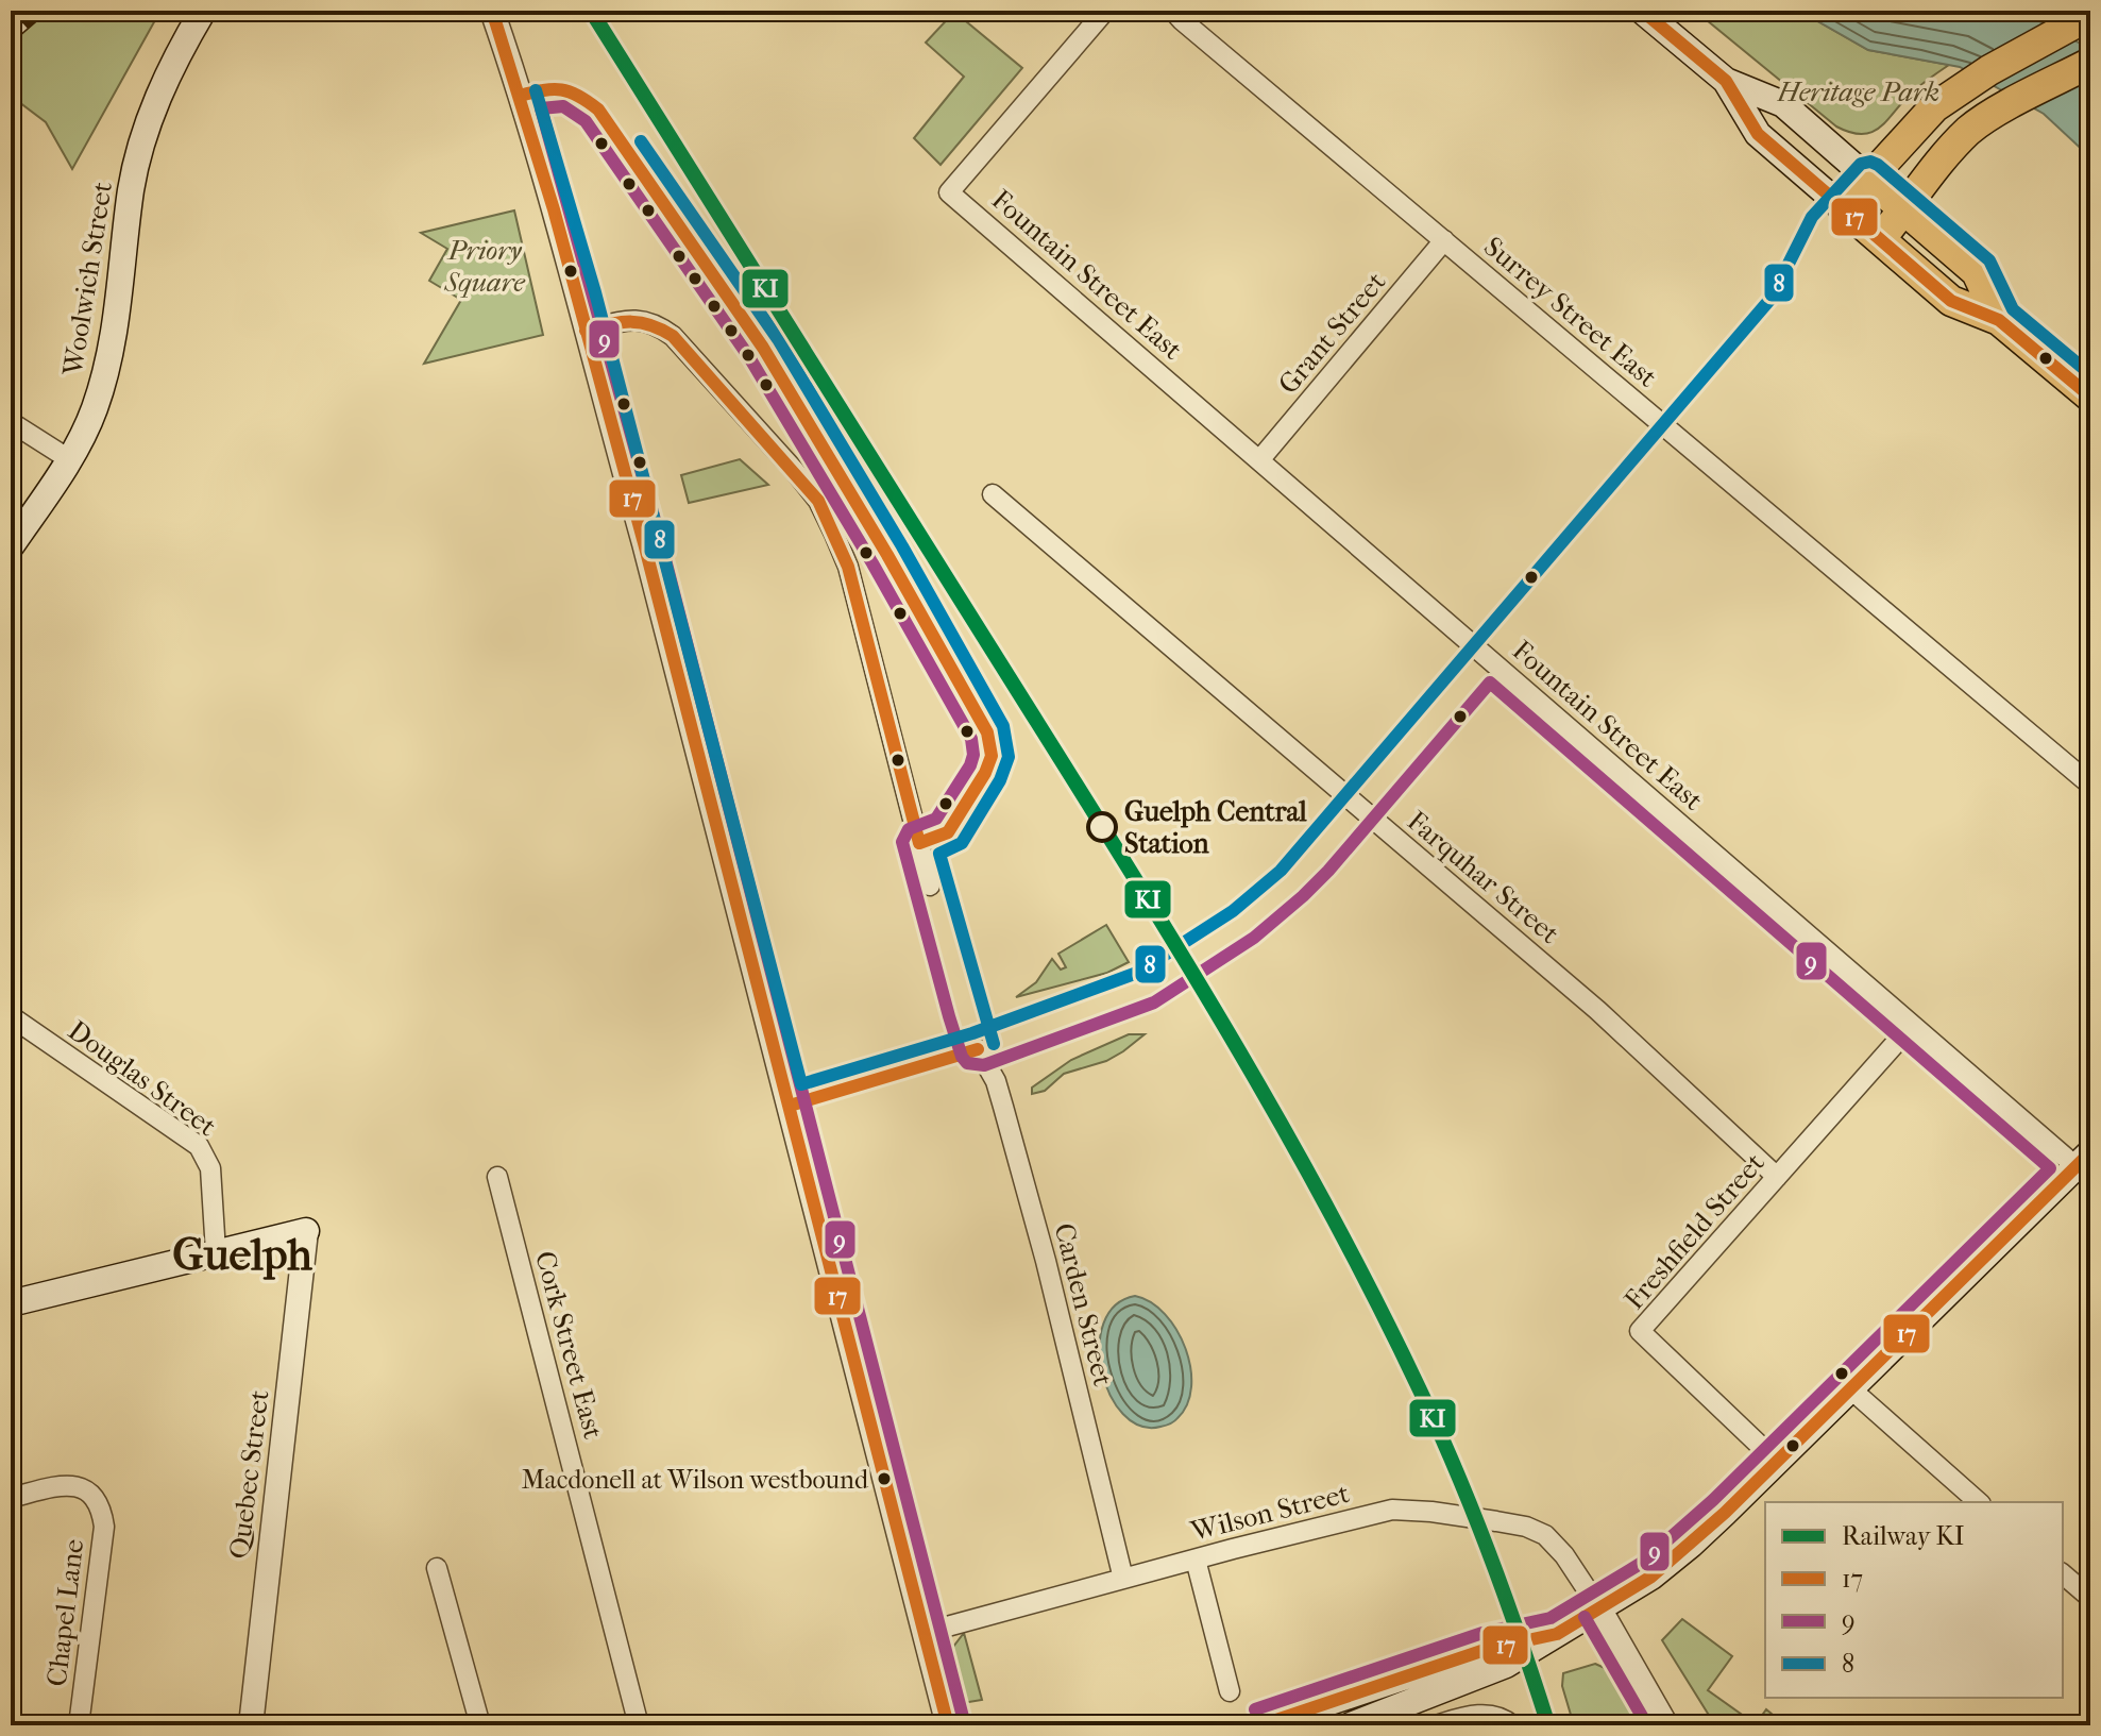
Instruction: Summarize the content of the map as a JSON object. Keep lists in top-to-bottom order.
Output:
{
  "streets": {
    "main road": ["Woolwich Street"],
    "street": [
      "Fountain Street East",
      "Surrey Street East",
      "Grant Street",
      "Farquhar Street",
      "Douglas Street",
      "Freshfield Street",
      "Carden Street",
      "Cork Street East",
      "Quebec Street",
      "Wilson Street",
      "Chapel Lane"
    ]
  },
  "crossings": [
    ["Fountain Street East", "Grant Street"],
    ["Fountain Street East", "Freshfield Street"],
    ["Surrey Street East", "Grant Street"],
    ["Farquhar Street", "Freshfield Street"],
    ["Carden Street", "Wilson Street"]
  ],
  "districts": ["Guelph"],
  "parks": ["Heritage Park", "Priory Square"],
  "places": ["Guelph Central Station", "Macdonell at Wilson westbound"],
  "lines": [
    "rail line KI",
    "transit line 17",
    "transit line 8",
    "transit line 9"
  ],
  "legend": [
    "Railway KI",
    "17",
    "9",
    "8"
  ]
}
